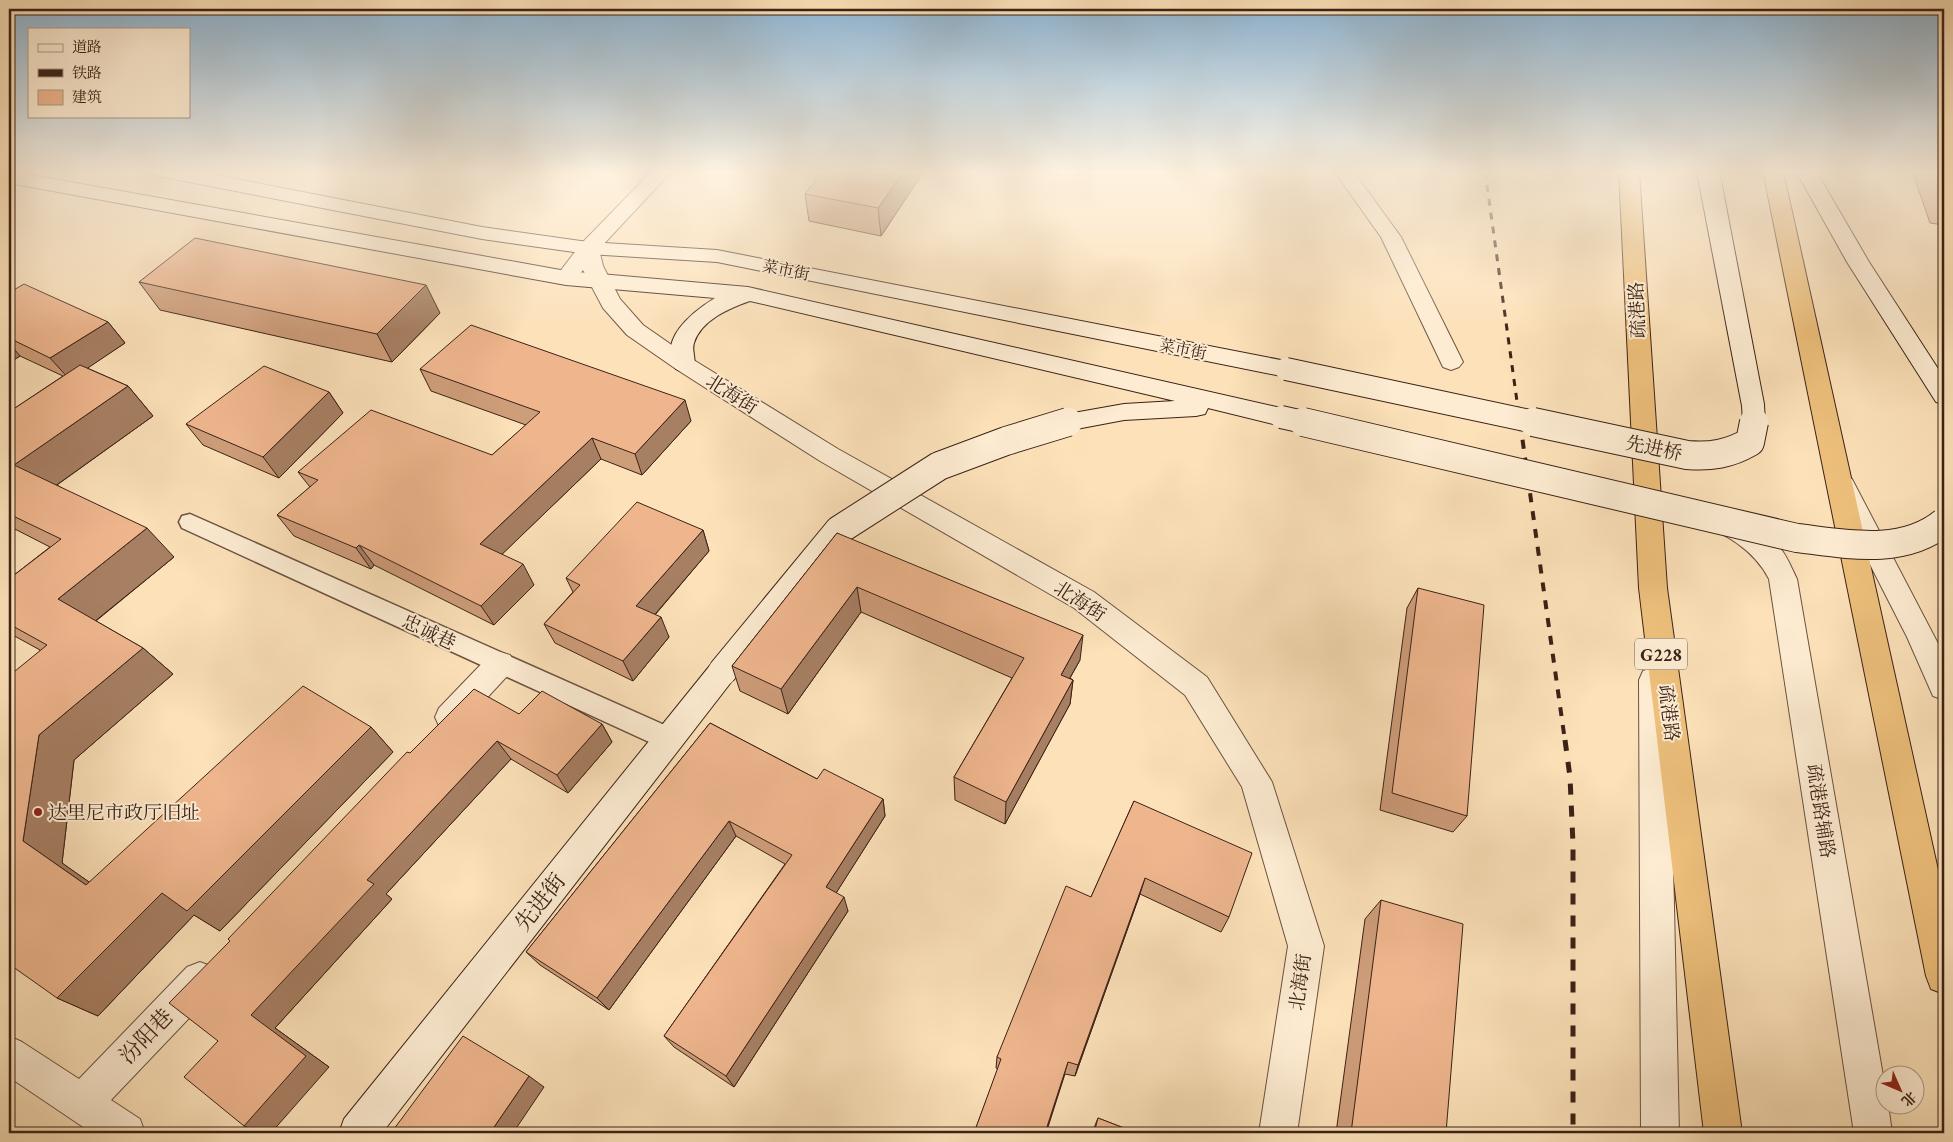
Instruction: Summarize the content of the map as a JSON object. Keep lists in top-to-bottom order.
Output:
{
  "streets": {
    "highway": ["疏港路", "G228"],
    "main road": [
      "菜市街",
      "北海街",
      "先进桥",
      "疏港路辅路",
      "先进街",
      "汾阳巷"
    ],
    "street": ["忠诚巷"]
  },
  "crossings": [
    ["菜市街", "北海街"],
    ["菜市街", "先进桥"],
    ["菜市街", "疏港路辅路"],
    ["菜市街", "先进街"],
    ["忠诚巷", "先进街"]
  ],
  "places": ["达里尼市政厅旧址"],
  "legend": ["道路", "铁路", "建筑"],
  "north": "bottom right"
}
